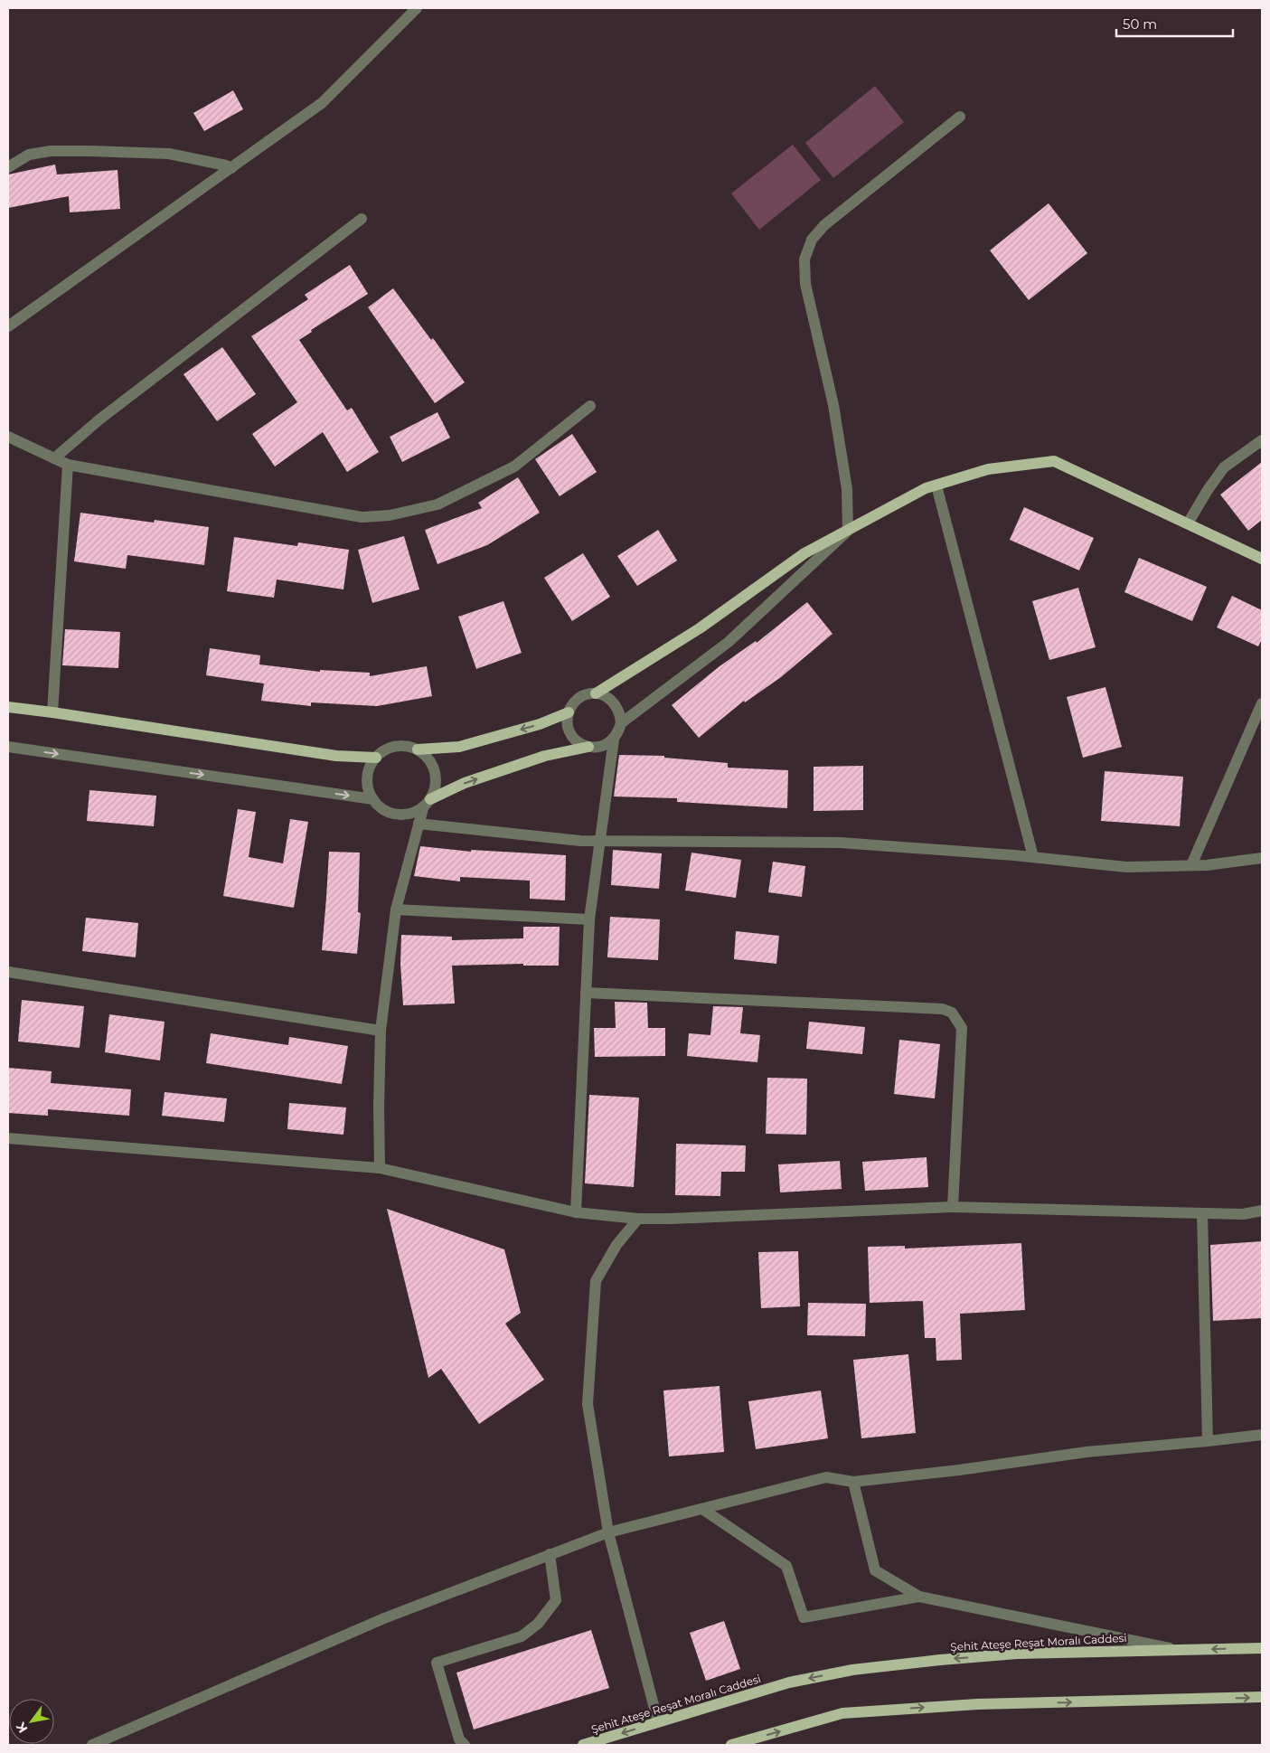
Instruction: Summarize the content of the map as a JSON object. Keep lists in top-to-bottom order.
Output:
{
  "streets": {
    "main road": ["Şehit Ateşe Reşat Moralı Caddesi"]
  },
  "scale_bar": "50 m",
  "north": "bottom left"
}
